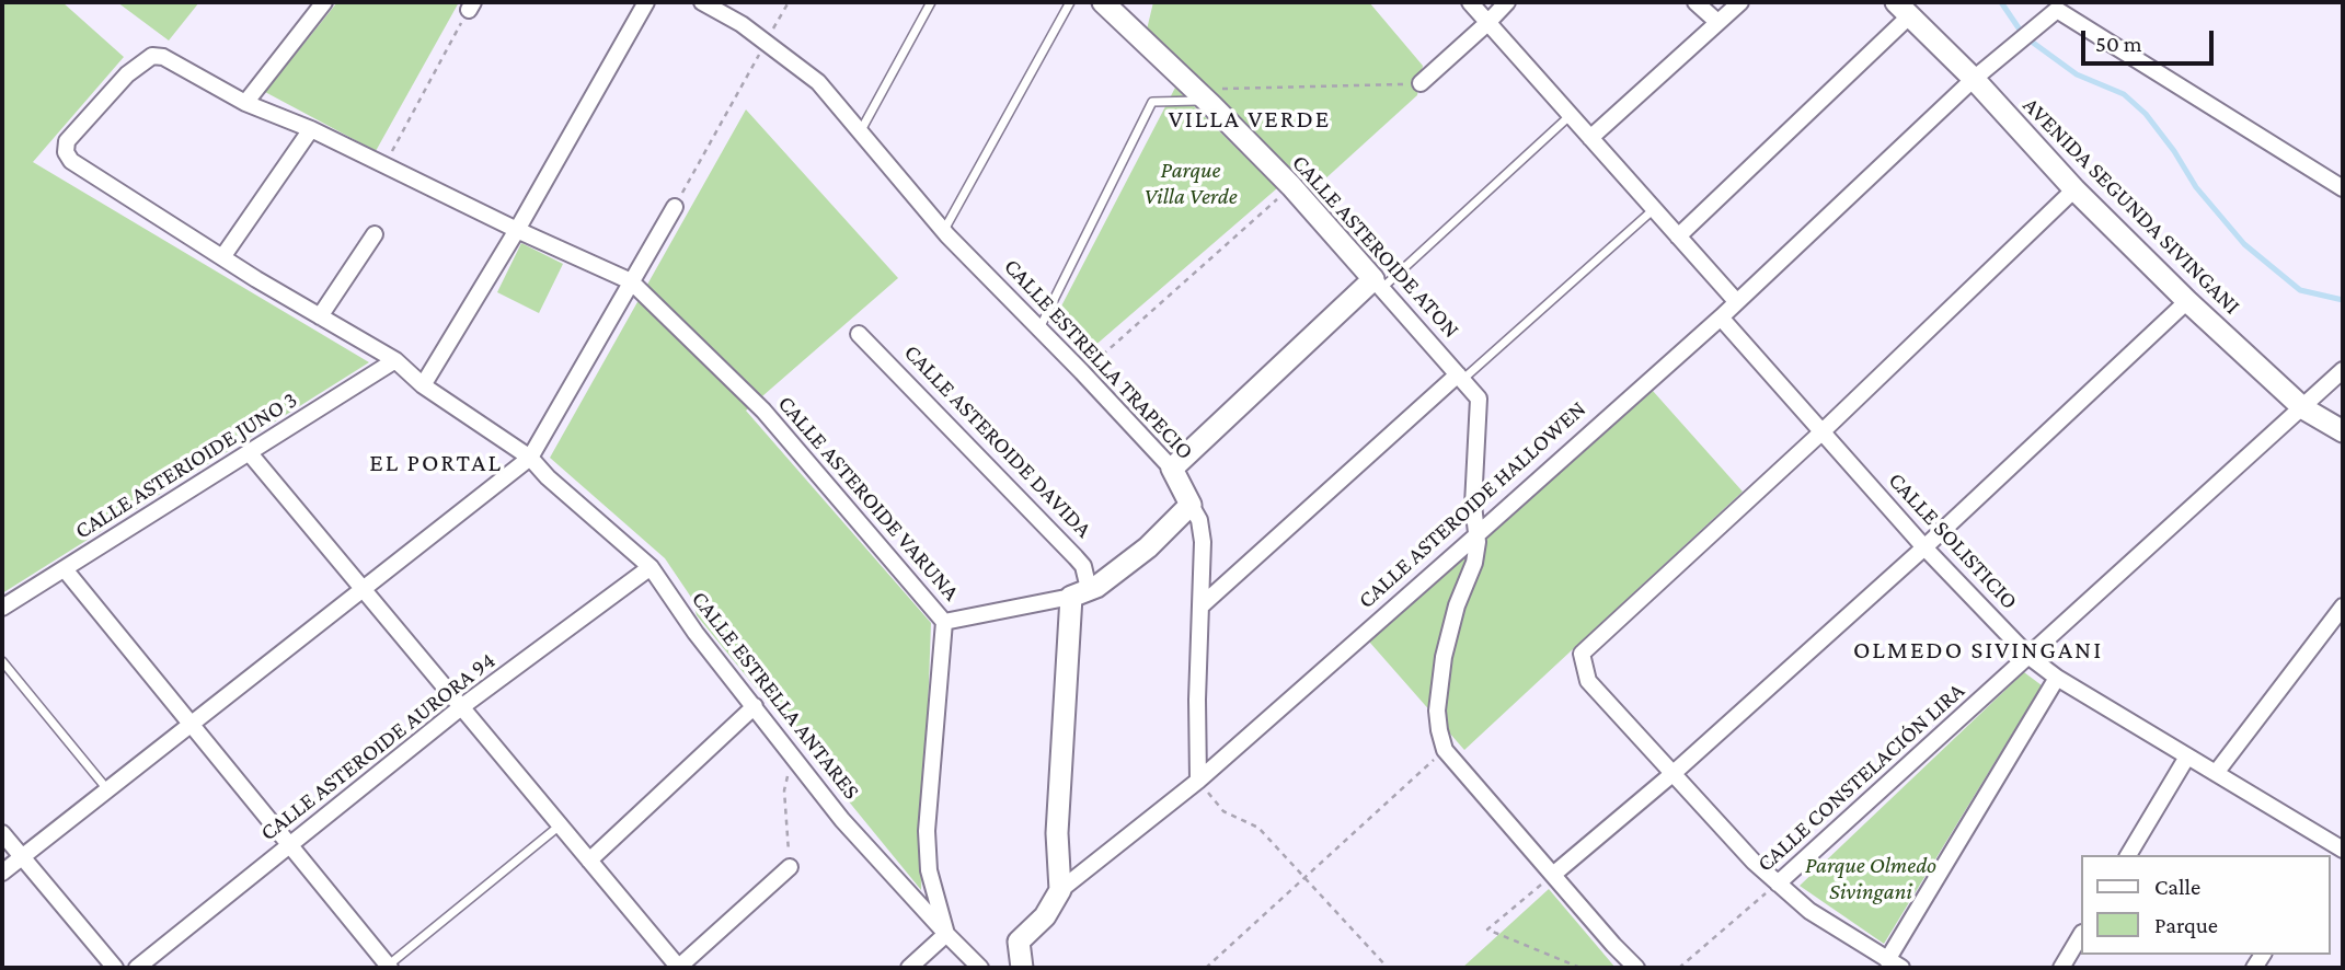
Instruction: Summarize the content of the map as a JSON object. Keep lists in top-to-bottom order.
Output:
{
  "streets": {
    "street": [
      "AVENIDA SEGUNDA SIVINGANI",
      "CALLE ASTEROIDE ATON",
      "CALLE ESTRELLA TRAPECIO",
      "CALLE ASTEROIDE DAVIDA",
      "CALLE ASTERIOIDE JUNO 3",
      "CALLE ASTEROIDE VARUNA",
      "CALLE ASTEROIDE HALLOWEN",
      "CALLE SOLISTICIO",
      "CALLE ESTRELLA ANTARES",
      "CALLE ASTEROIDE AURORA 94",
      "CALLE CONSTELACIÓN LIRA"
    ]
  },
  "crossings": [
    ["AVENIDA SEGUNDA SIVINGANI", "CALLE ASTEROIDE HALLOWEN"],
    ["AVENIDA SEGUNDA SIVINGANI", "CALLE CONSTELACIÓN LIRA"],
    ["CALLE ASTEROIDE ATON", "CALLE ASTEROIDE HALLOWEN"],
    ["CALLE ESTRELLA TRAPECIO", "CALLE ASTEROIDE HALLOWEN"],
    ["CALLE ASTEROIDE DAVIDA", "CALLE ASTEROIDE HALLOWEN"],
    ["CALLE ASTERIOIDE JUNO 3", "CALLE ESTRELLA ANTARES"],
    ["CALLE ASTEROIDE VARUNA", "CALLE ESTRELLA ANTARES"],
    ["CALLE ASTEROIDE HALLOWEN", "CALLE SOLISTICIO"],
    ["CALLE SOLISTICIO", "CALLE CONSTELACIÓN LIRA"],
    ["CALLE ESTRELLA ANTARES", "CALLE ASTEROIDE AURORA 94"]
  ],
  "districts": ["VILLA VERDE", "EL PORTAL", "OLMEDO SIVINGANI"],
  "parks": ["Parque Villa Verde", "Parque Olmedo Sivingani"],
  "legend": ["Calle", "Parque"],
  "scale_bar": "50 m"
}
